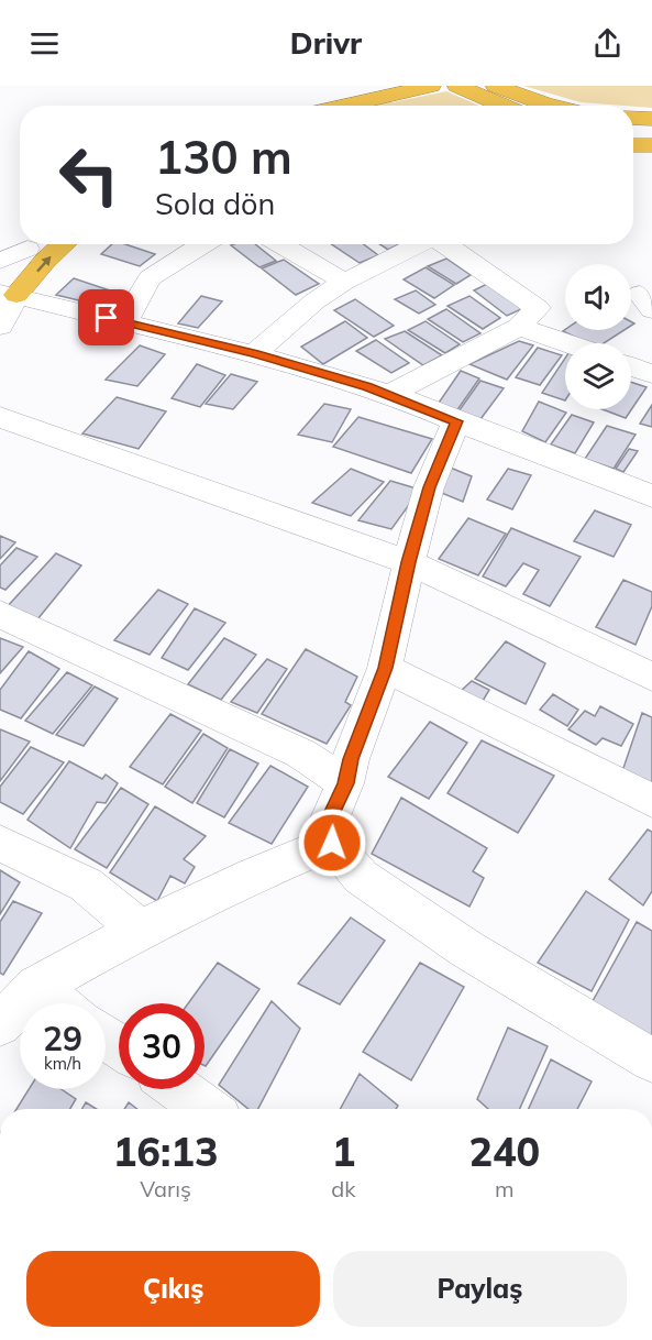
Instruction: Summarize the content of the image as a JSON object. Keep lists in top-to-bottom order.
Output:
{
  "page": {
    "header": "Drivr",
    "turn": ["130 m", "Sola dön"],
    "speed": "29 km/h",
    "limit": "30",
    "eta": [
      "16:13",
      "Varış",
      "1",
      "dk",
      "240",
      "m"
    ],
    "buttons": ["Çıkış", "Paylaş"]
  }
}
